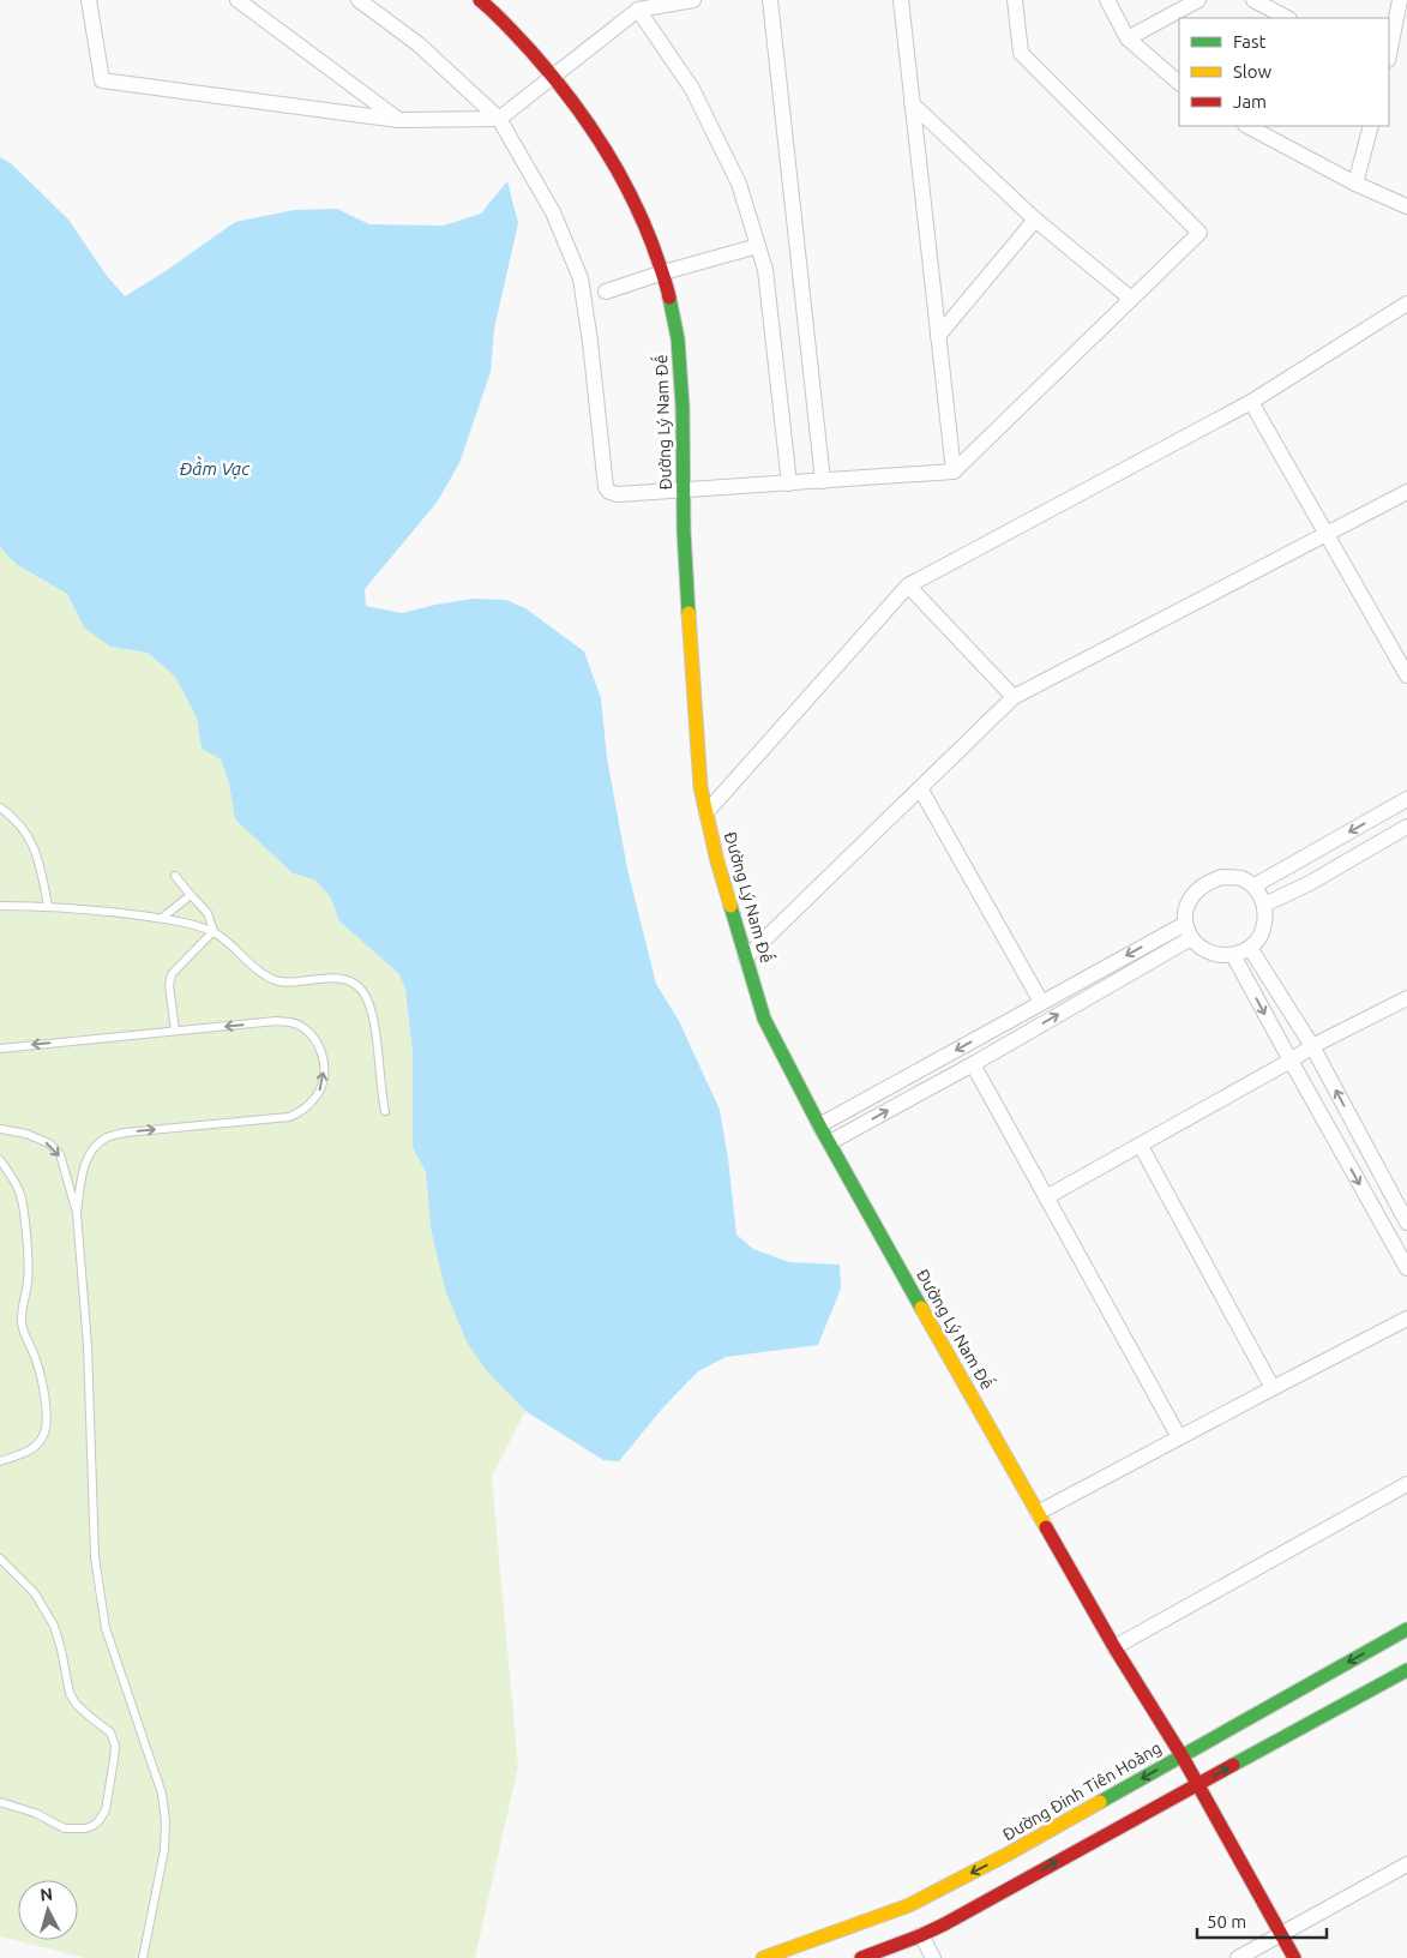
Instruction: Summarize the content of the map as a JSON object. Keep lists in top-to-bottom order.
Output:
{
  "streets": {
    "street": ["Đường Lý Nam Đế", "Đường Đinh Tiên Hoàng"]
  },
  "crossings": [
    ["Đường Lý Nam Đế", "Đường Đinh Tiên Hoàng"]
  ],
  "water": ["Đầm Vạc"],
  "legend": ["Fast", "Slow", "Jam"],
  "scale_bar": "50 m",
  "north": "top"
}
